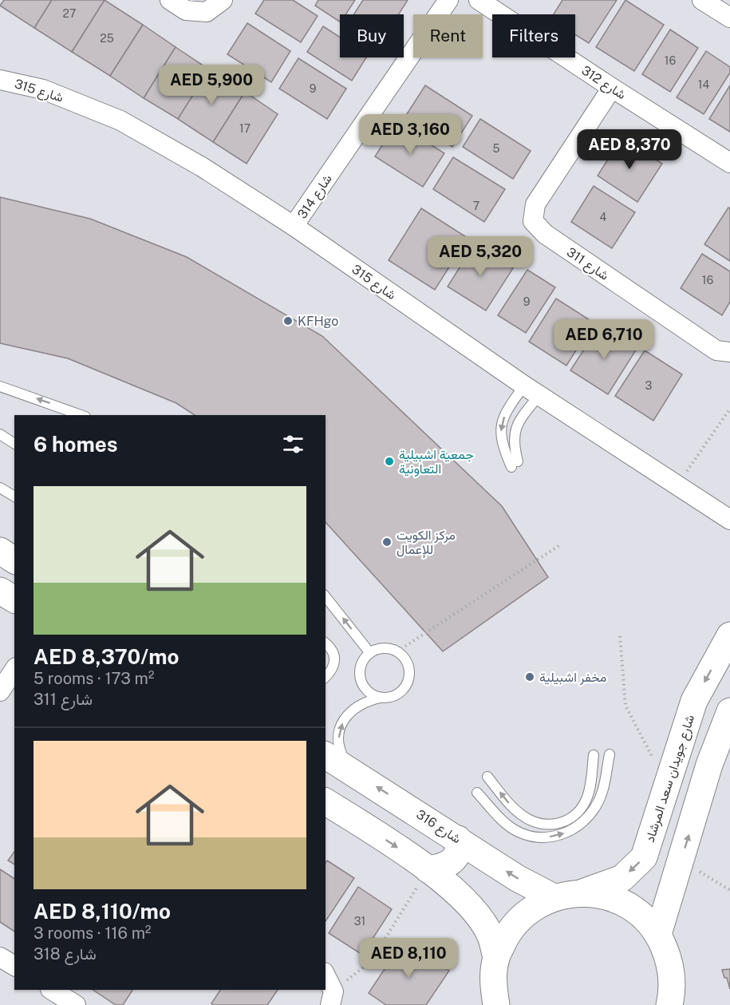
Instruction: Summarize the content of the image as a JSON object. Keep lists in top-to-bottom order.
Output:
{
  "streets": {
    "street": [
      "شارع 312",
      "شارع 315",
      "شارع 314",
      "شارع 311",
      "شارع جويدان سعد المرشاد",
      "شارع 316"
    ]
  },
  "crossings": [
    ["شارع 312", "شارع 311"],
    ["شارع 315", "شارع 314"]
  ],
  "places": [
    "KFHgo",
    "جمعية اشبيلية التعاونية",
    "مركز الكويت للإعمال",
    "مخفر اشبيلية"
  ],
  "house_numbers": [
    "27",
    "25",
    "16",
    "14",
    "9",
    "17",
    "5",
    "7",
    "4",
    "16",
    "9",
    "3",
    "31"
  ],
  "page": {
    "chip": ["Buy", "Rent", "Filters"],
    "price": [
      "AED 5,900",
      "AED 3,160",
      "AED 8,370",
      "AED 5,320",
      "AED 6,710",
      "AED 8,110"
    ],
    "heading": "6 homes",
    "list": [
      {
        "name": "AED 8,370/mo",
        "note": "5 rooms · 173 m² · شارع 311"
      },
      {
        "name": "AED 8,110/mo",
        "note": "3 rooms · 116 m² · شارع 318"
      }
    ]
  }
}
